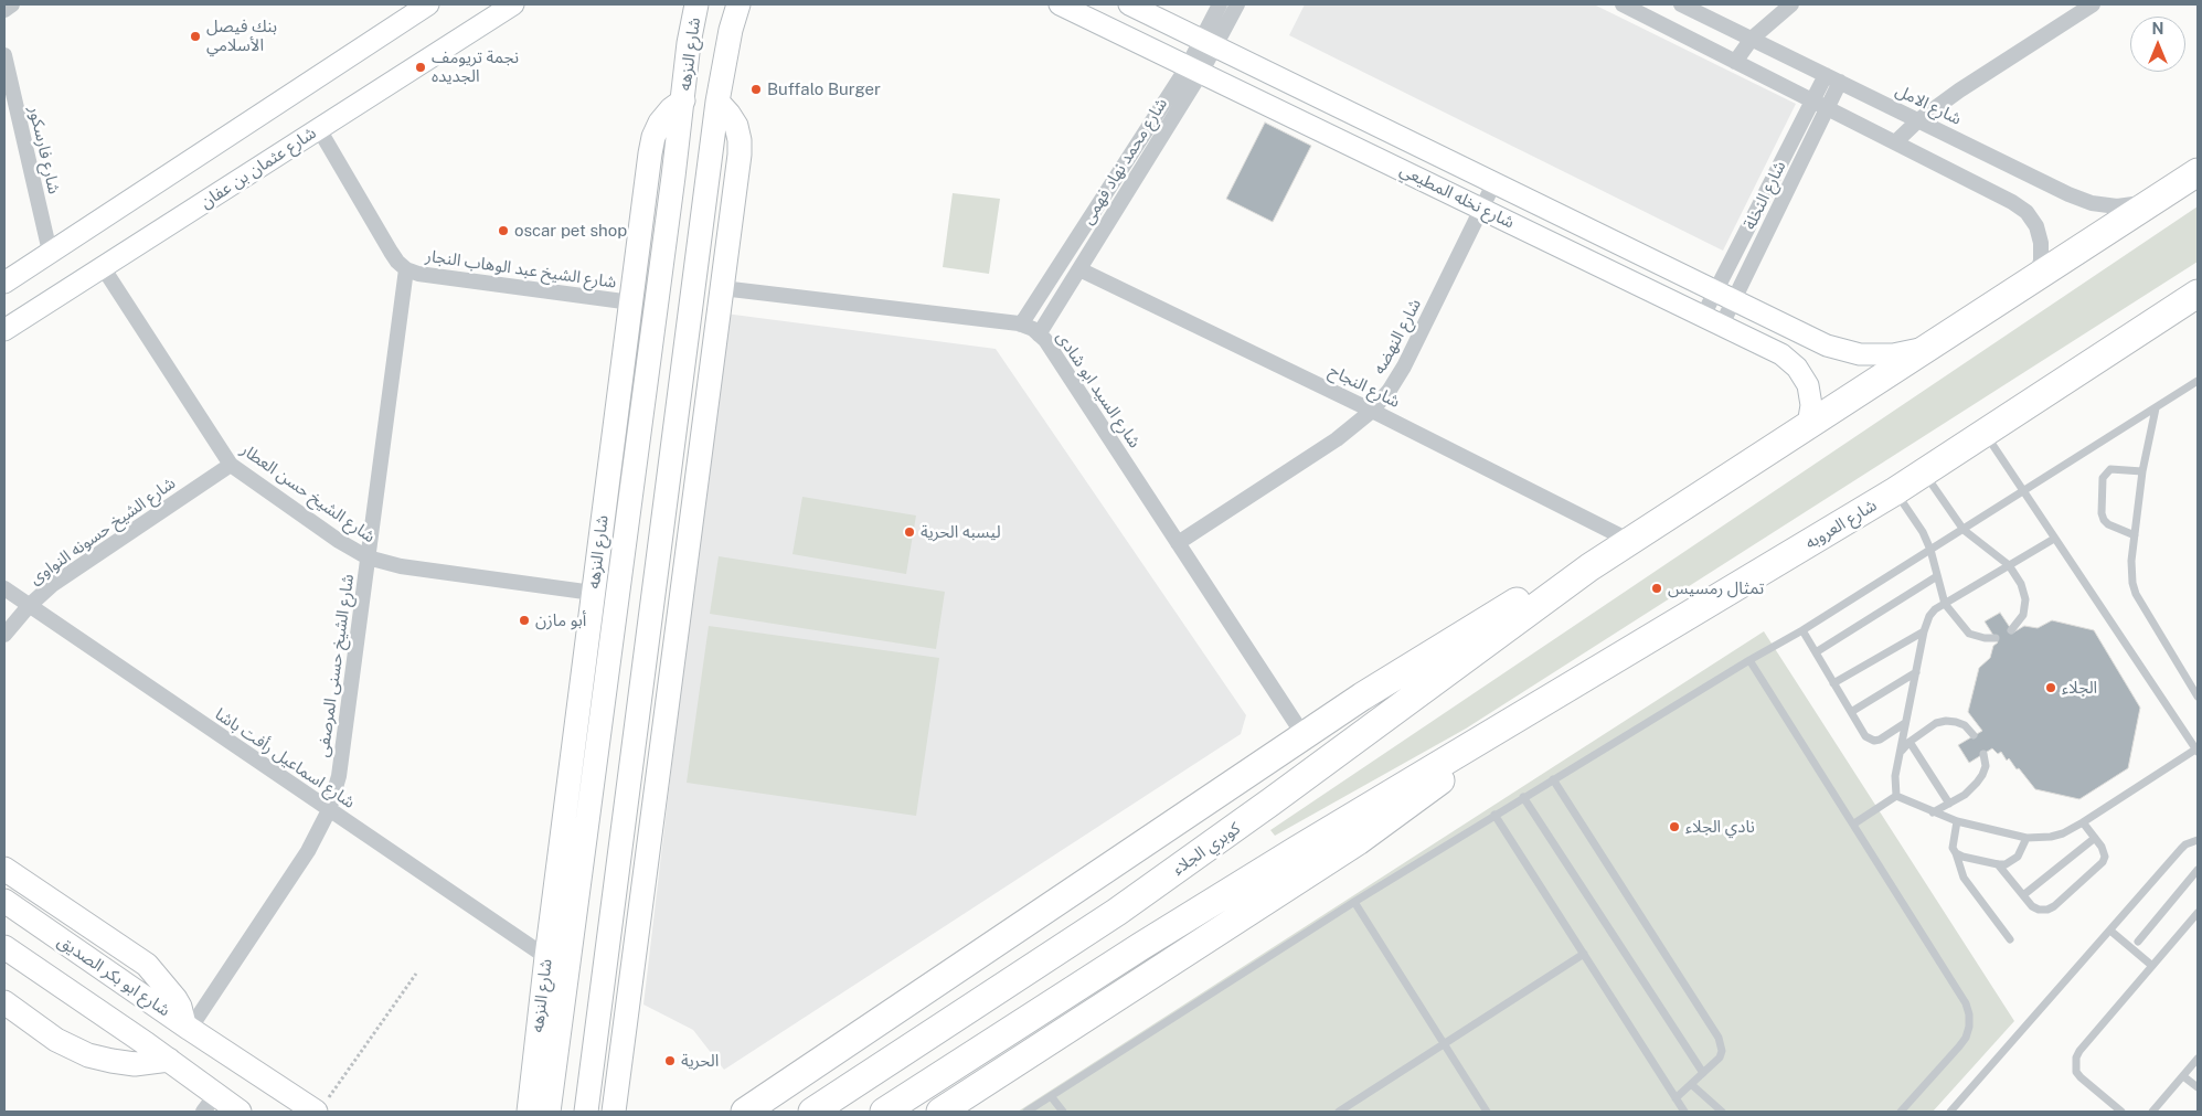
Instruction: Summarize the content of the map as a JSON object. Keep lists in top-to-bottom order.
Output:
{
  "streets": {
    "highway": ["شارع العروبه", "كوبري الجلاء"],
    "main road": ["شارع النزهه", "شارع ابو بكر الصديق"],
    "street": [
      "شارع الامل",
      "شارع فارسكور",
      "شارع محمد نهاد فهمى",
      "شارع عثمان بن عفان",
      "شارع النخلة",
      "شارع نخله المطيعي",
      "شارع الشيخ عبد الوهاب النجار",
      "شارع النهضه",
      "شارع النجاح",
      "شارع السيد ابو شادى",
      "شارع الشيخ حسن العطار",
      "شارع الشيخ حسونه النواوى",
      "شارع الشيخ حسنى المرصفى",
      "شارع اسماعيل رأفت باشا"
    ]
  },
  "crossings": [
    ["شارع النزهه", "شارع الشيخ عبد الوهاب النجار"],
    ["شارع النزهه", "شارع الشيخ حسن العطار"],
    ["شارع النزهه", "شارع اسماعيل رأفت باشا"],
    ["شارع الامل", "شارع النخلة"],
    ["شارع محمد نهاد فهمى", "شارع نخله المطيعي"],
    ["شارع محمد نهاد فهمى", "شارع النجاح"],
    ["شارع محمد نهاد فهمى", "شارع السيد ابو شادى"],
    ["شارع عثمان بن عفان", "شارع الشيخ عبد الوهاب النجار"],
    ["شارع عثمان بن عفان", "شارع الشيخ حسن العطار"],
    ["شارع النخلة", "شارع نخله المطيعي"],
    ["شارع نخله المطيعي", "شارع النهضه"],
    ["شارع الشيخ عبد الوهاب النجار", "شارع الشيخ حسنى المرصفى"],
    ["شارع النهضه", "شارع النجاح"],
    ["شارع النهضه", "شارع السيد ابو شادى"],
    ["شارع الشيخ حسن العطار", "شارع الشيخ حسونه النواوى"],
    ["شارع الشيخ حسن العطار", "شارع الشيخ حسنى المرصفى"],
    ["شارع الشيخ حسونه النواوى", "شارع اسماعيل رأفت باشا"],
    ["شارع الشيخ حسنى المرصفى", "شارع اسماعيل رأفت باشا"],
    ["شارع الشيخ حسنى المرصفى", "شارع ابو بكر الصديق"]
  ],
  "places": [
    "بنك فيصل الأسلامي",
    "نجمة تريومف الجديده",
    "Buffalo Burger",
    "oscar pet shop",
    "ليسبه الحرية",
    "تمثال رمسيس",
    "أبو مازن",
    "الجلاء",
    "نادي الجلاء",
    "الحرية"
  ],
  "north": "top"
}
